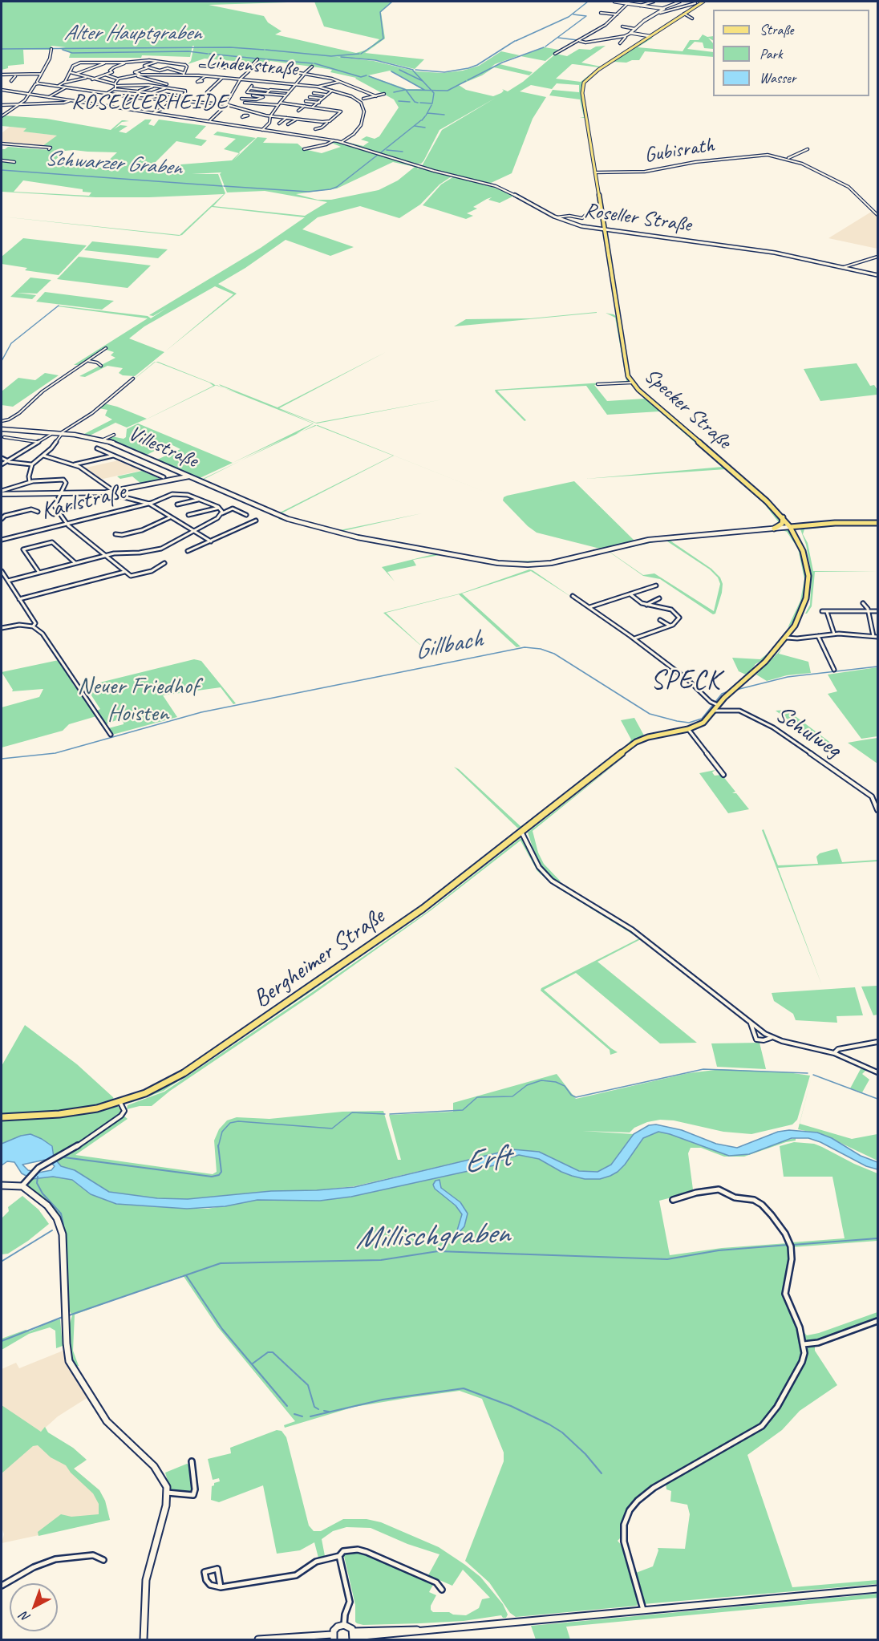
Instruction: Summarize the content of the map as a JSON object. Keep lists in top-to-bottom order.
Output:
{
  "streets": {
    "main road": ["Specker Straße", "Villestraße", "Bergheimer Straße"],
    "street": [
      "Lindenstraße",
      "Gubisrath",
      "Roseller Straße",
      "Karlstraße",
      "Schulweg"
    ]
  },
  "crossings": [
    ["Lindenstraße", "Roseller Straße"],
    ["Gubisrath", "Specker Straße"],
    ["Roseller Straße", "Specker Straße"],
    ["Specker Straße", "Schulweg"],
    ["Specker Straße", "Bergheimer Straße"]
  ],
  "districts": ["ROSELLERHEIDE", "SPECK"],
  "water": [
    "Alter Hauptgraben",
    "Schwarzer Graben",
    "Gillbach",
    "Erft",
    "Millischgraben"
  ],
  "parks": ["Neuer Friedhof Hoisten"],
  "legend": ["Straße", "Park", "Wasser"],
  "north": "bottom left"
}
